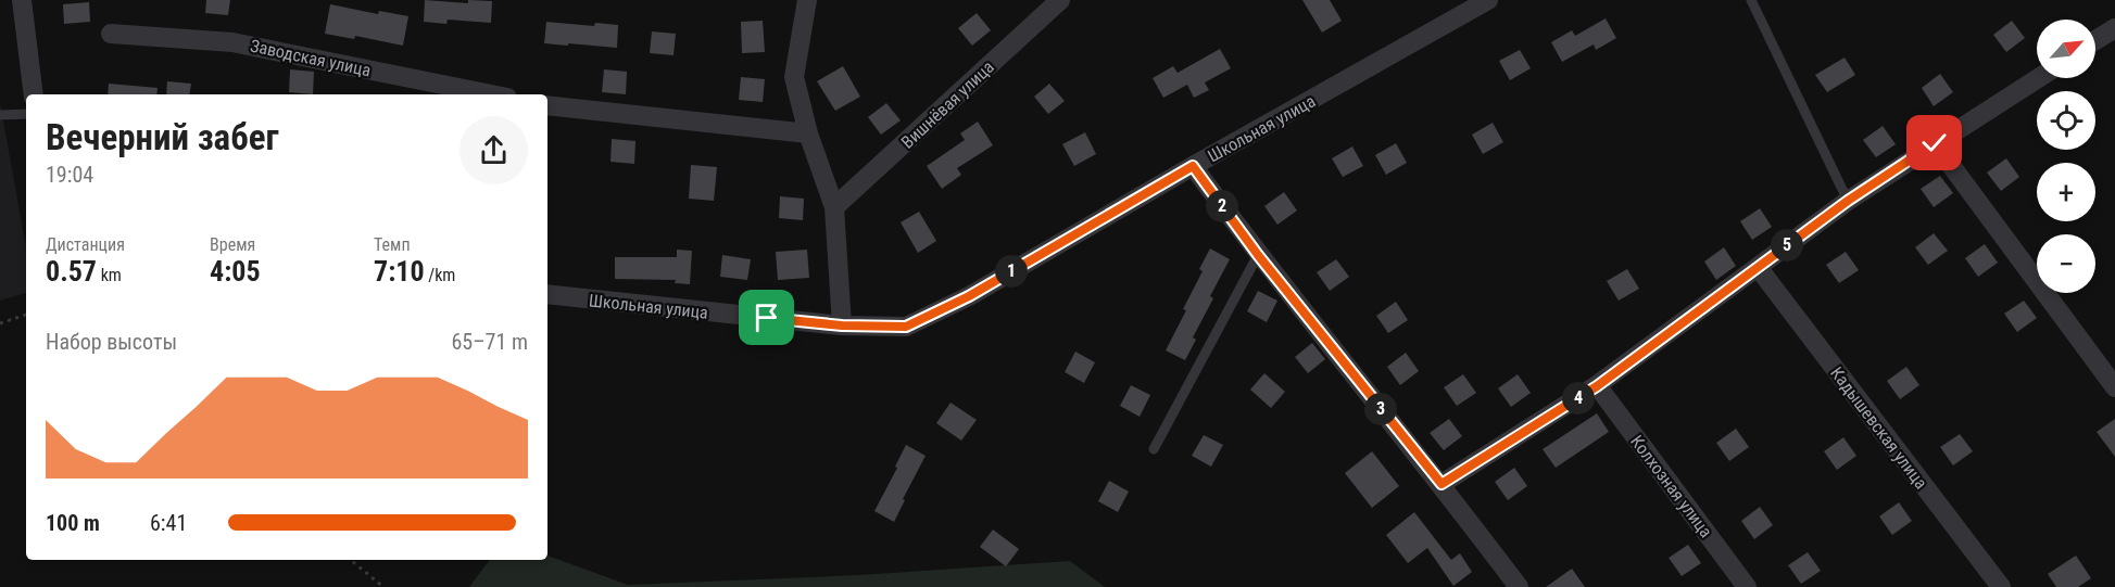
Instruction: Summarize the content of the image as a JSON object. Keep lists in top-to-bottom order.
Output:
{
  "streets": {
    "street": [
      "Заводская улица",
      "Вишнёвая улица",
      "Школьная улица",
      "Кадышевская улица",
      "Колхозная улица"
    ]
  },
  "north": "top right",
  "page": {
    "map_buttons": ["+", "−"],
    "heading": ["Вечерний забег", "19:04"],
    "pins": [
      "2",
      "5",
      "1",
      "4",
      "3"
    ],
    "stats": [
      ["Дистанция", "0.57 km"],
      ["Время", "4:05"],
      ["Темп", "7:10 /km"]
    ],
    "chart": ["Набор высоты", "65–71 m"],
    "list": [
      {
        "name": "100 m",
        "note": "6:41"
      }
    ]
  }
}
